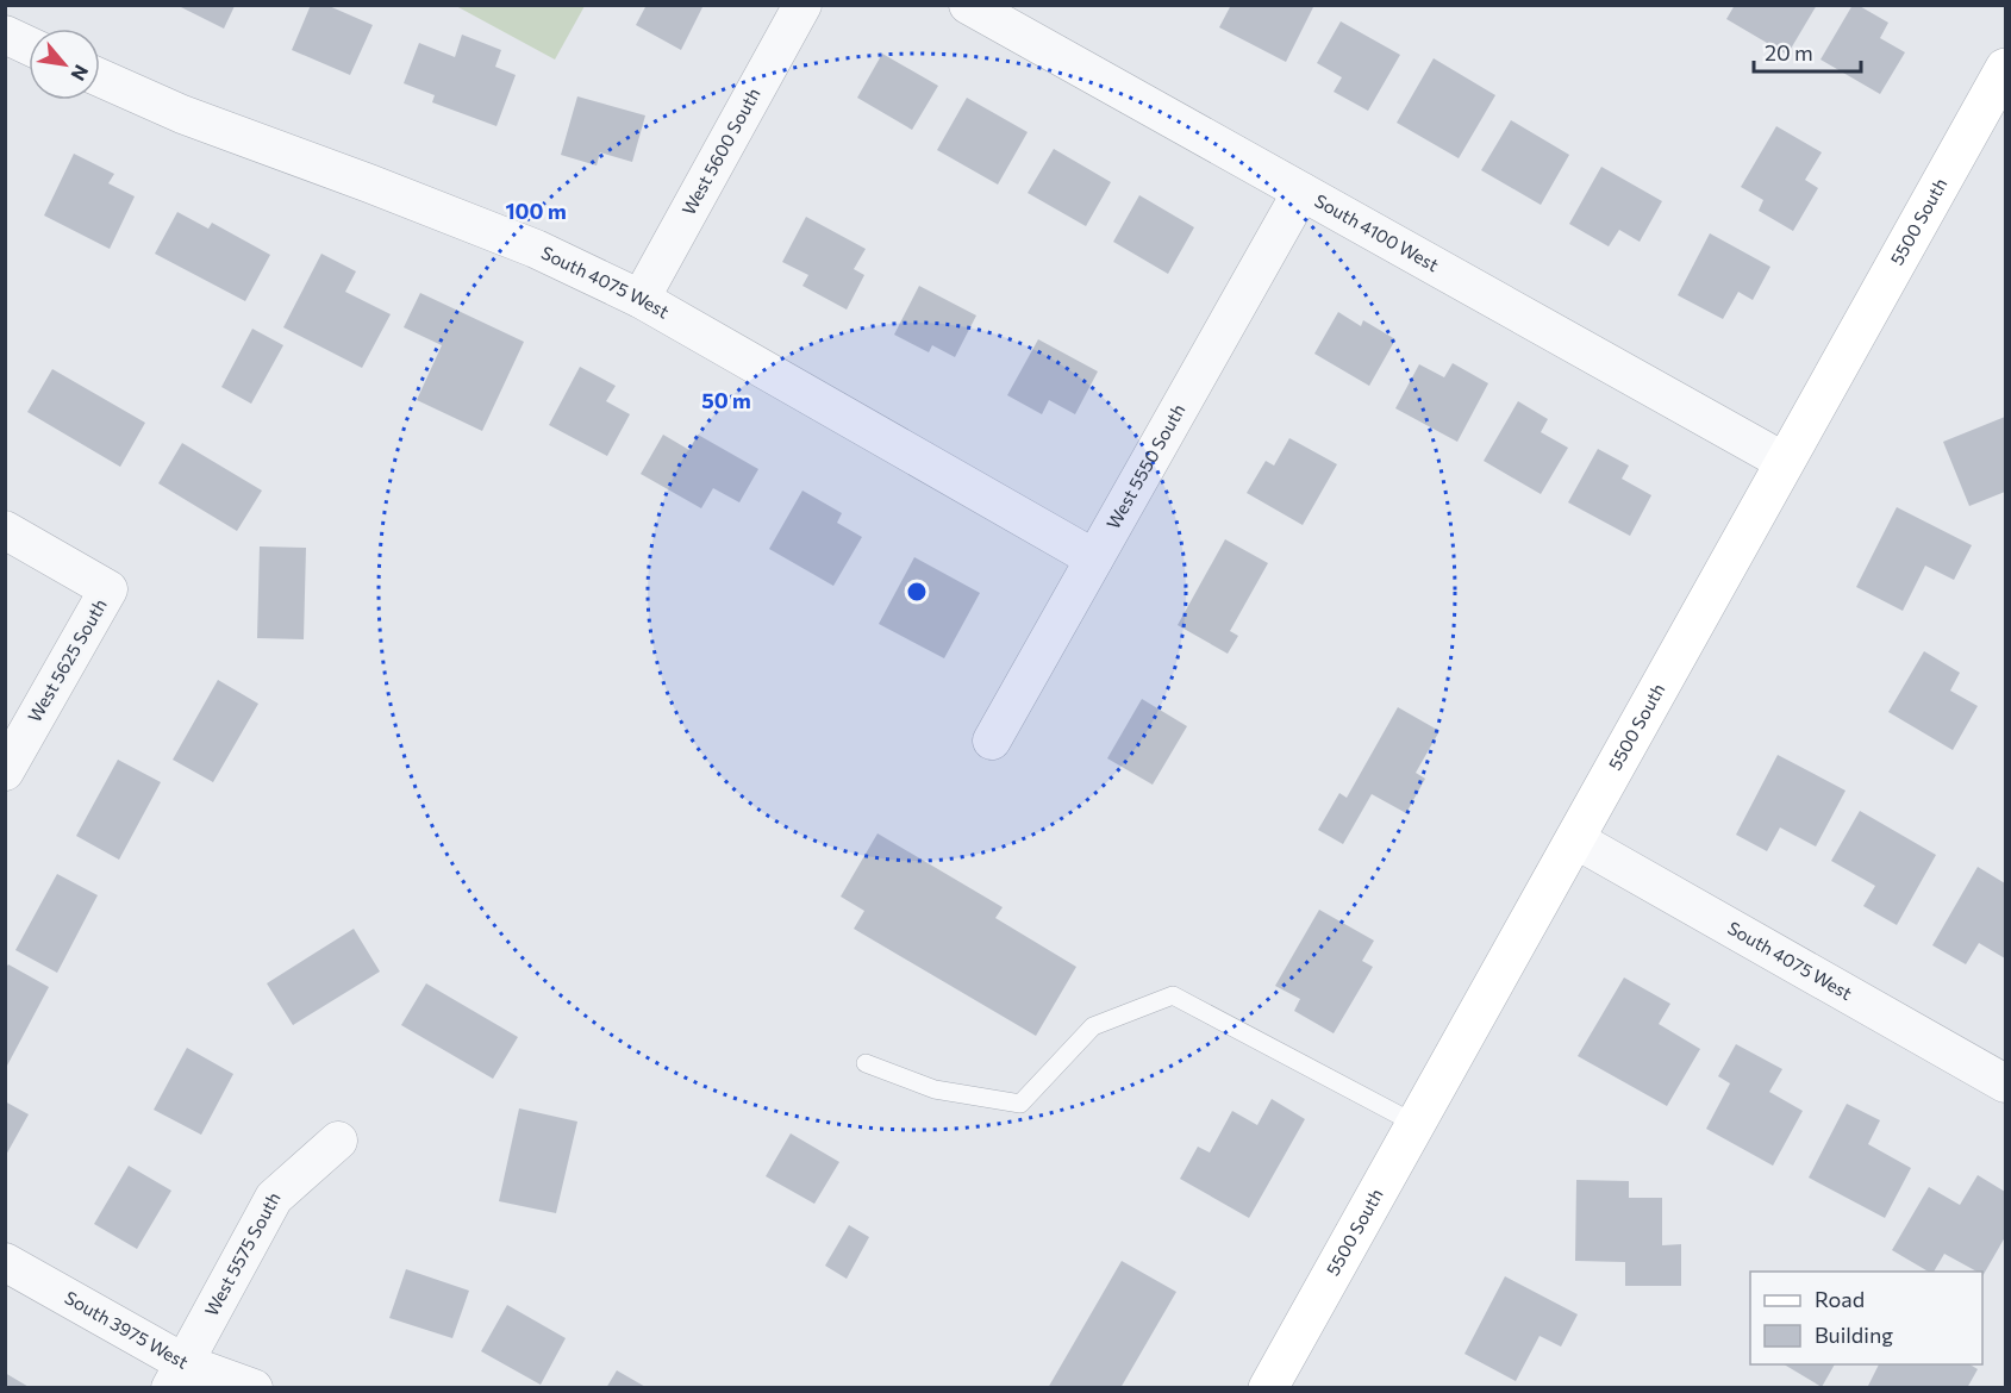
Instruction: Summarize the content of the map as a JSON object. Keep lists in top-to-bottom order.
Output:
{
  "streets": {
    "main road": ["5500 South"],
    "street": [
      "West 5600 South",
      "South 4100 West",
      "South 4075 West",
      "West 5550 South",
      "West 5625 South",
      "West 5575 South",
      "South 3975 West"
    ]
  },
  "crossings": [
    ["West 5600 South", "South 4075 West"],
    ["5500 South", "South 4100 West"],
    ["5500 South", "South 4075 West"],
    ["South 4100 West", "West 5550 South"],
    ["South 4075 West", "West 5550 South"],
    ["West 5575 South", "South 3975 West"]
  ],
  "legend": ["Road", "Building"],
  "scale_bar": "20 m",
  "north": "bottom right",
  "rings": ["100 m", "50 m"]
}
